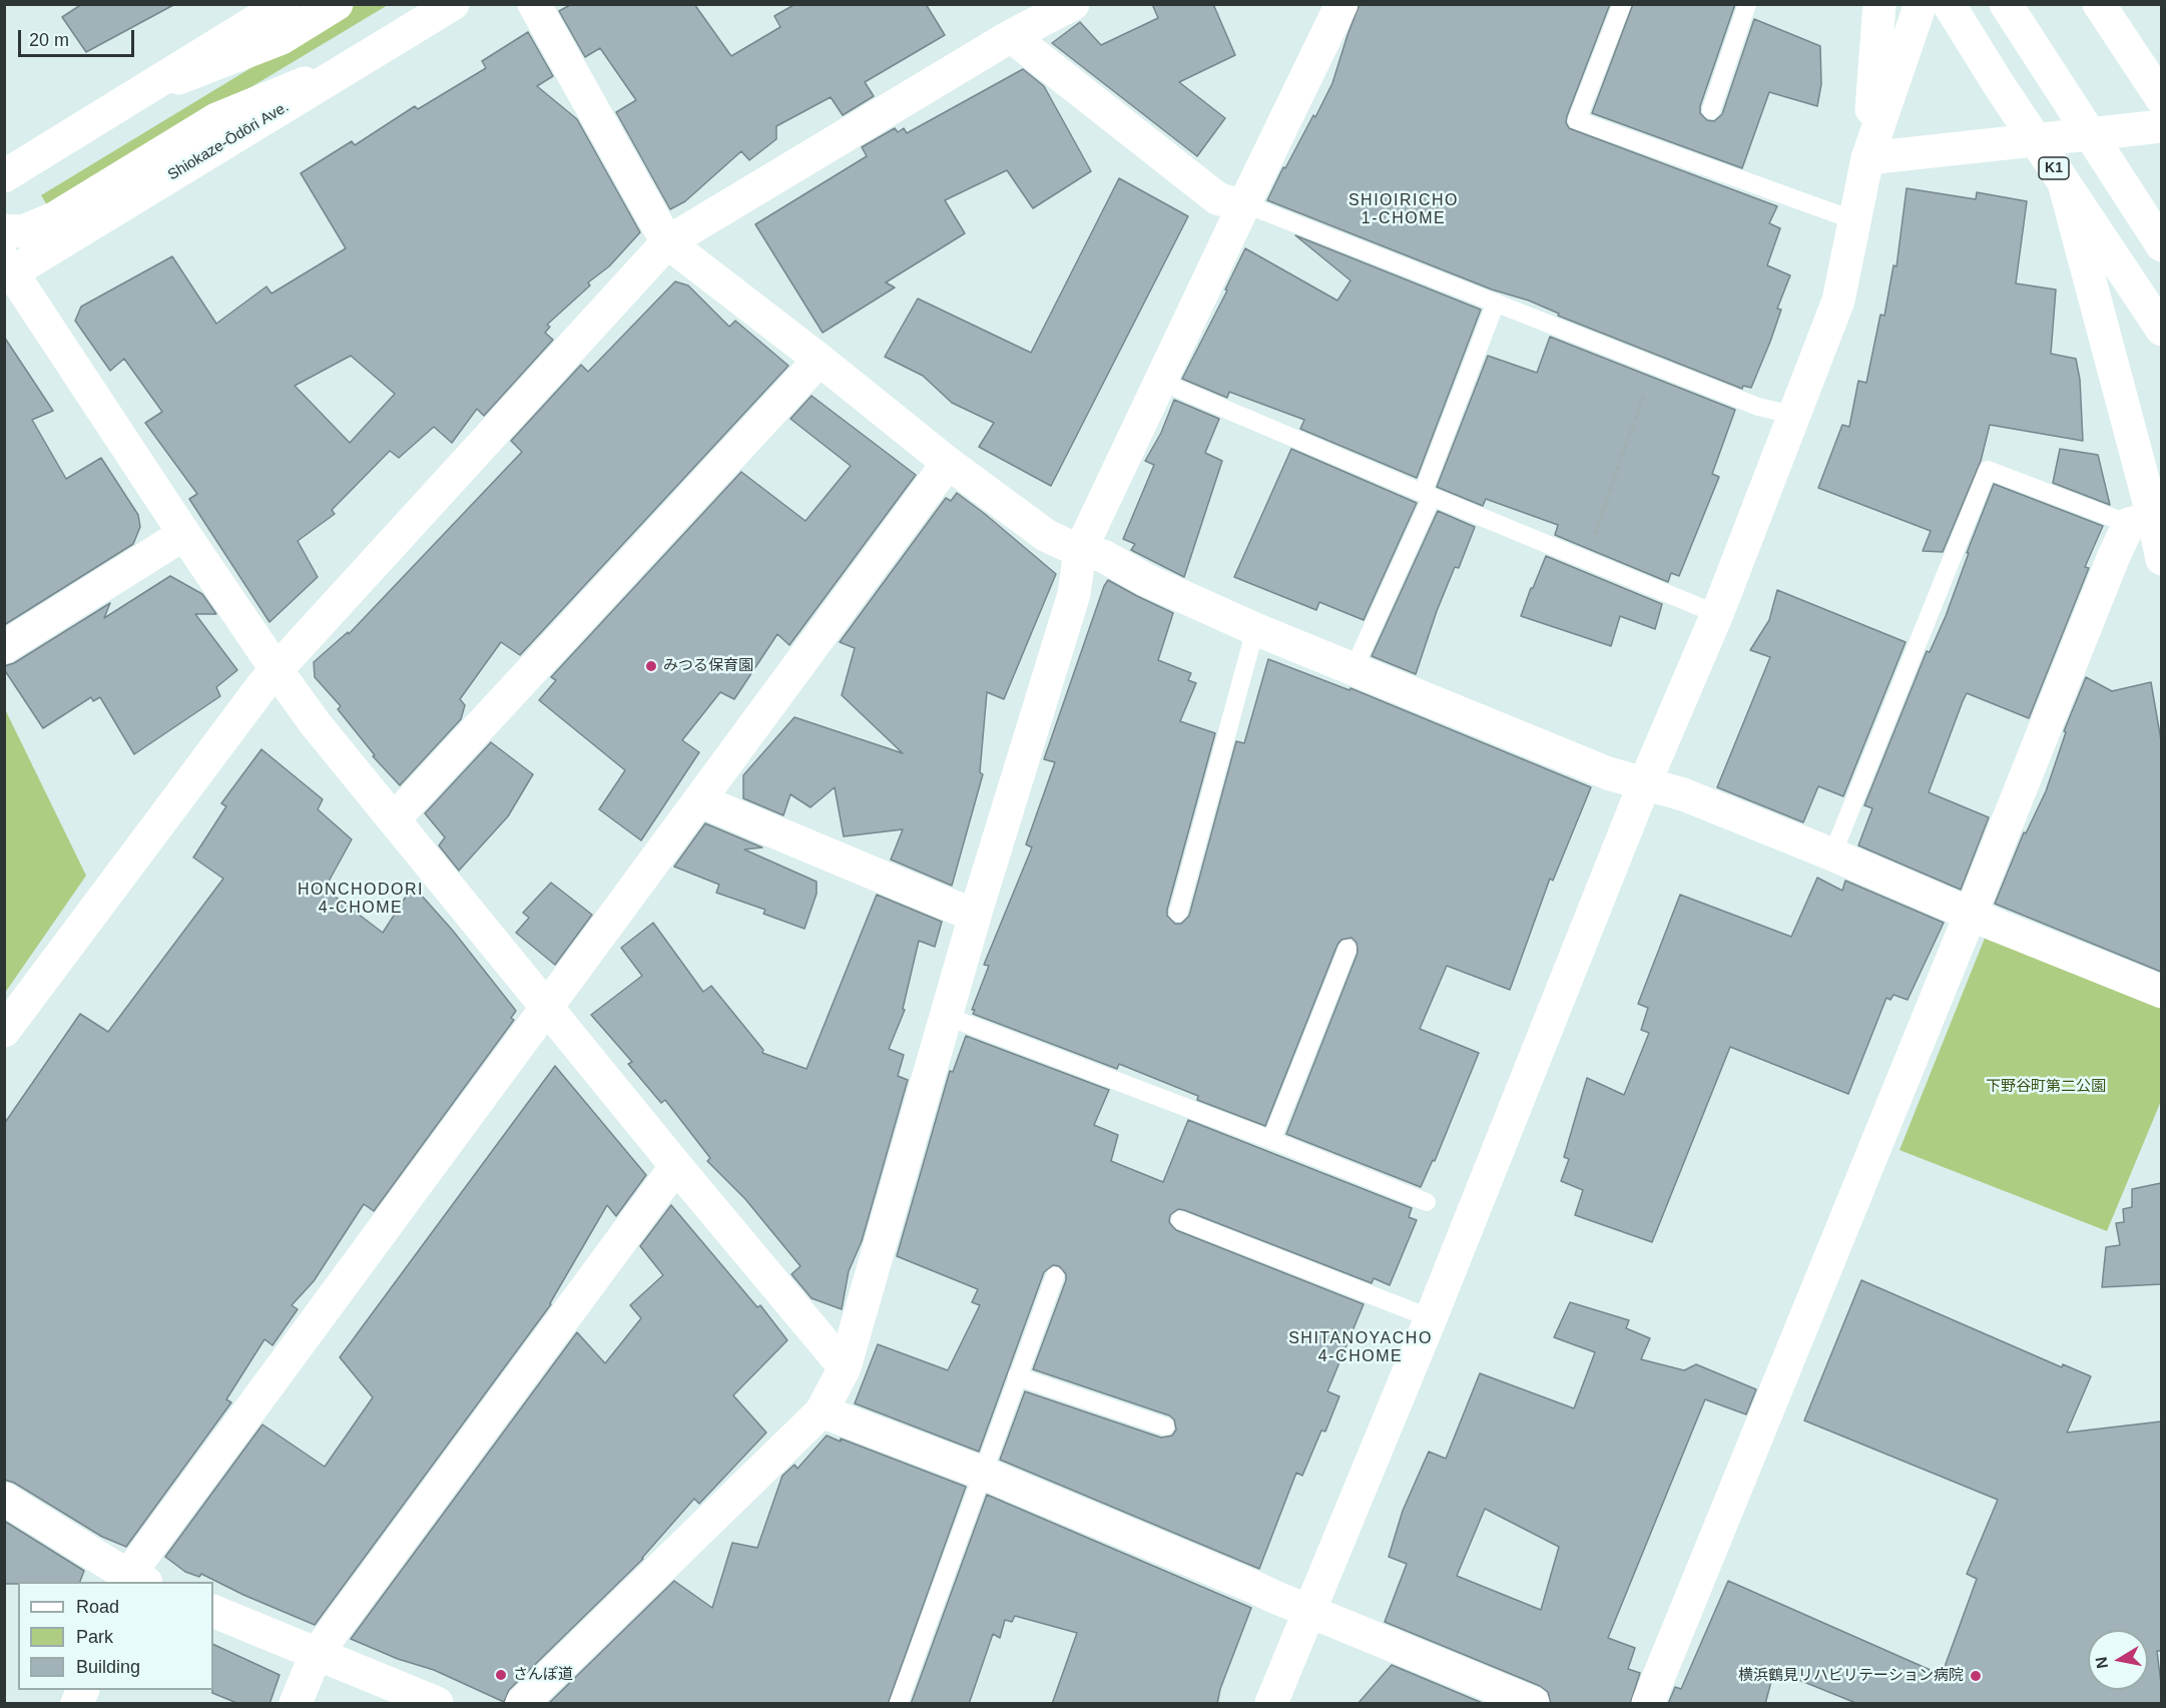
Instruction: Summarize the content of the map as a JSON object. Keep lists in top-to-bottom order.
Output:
{
  "streets": {
    "main road": ["Shiokaze-Ōdōri Ave.", "K1"]
  },
  "districts": ["SHIOIRICHO 1-CHOME", "HONCHODORI 4-CHOME", "SHITANOYACHO 4-CHOME"],
  "parks": ["下野谷町第二公園"],
  "places": ["みつる保育園", "さんぽ道", "横浜鶴見リハビリテーション病院"],
  "legend": ["Road", "Park", "Building"],
  "scale_bar": "20 m",
  "north": "left"
}
